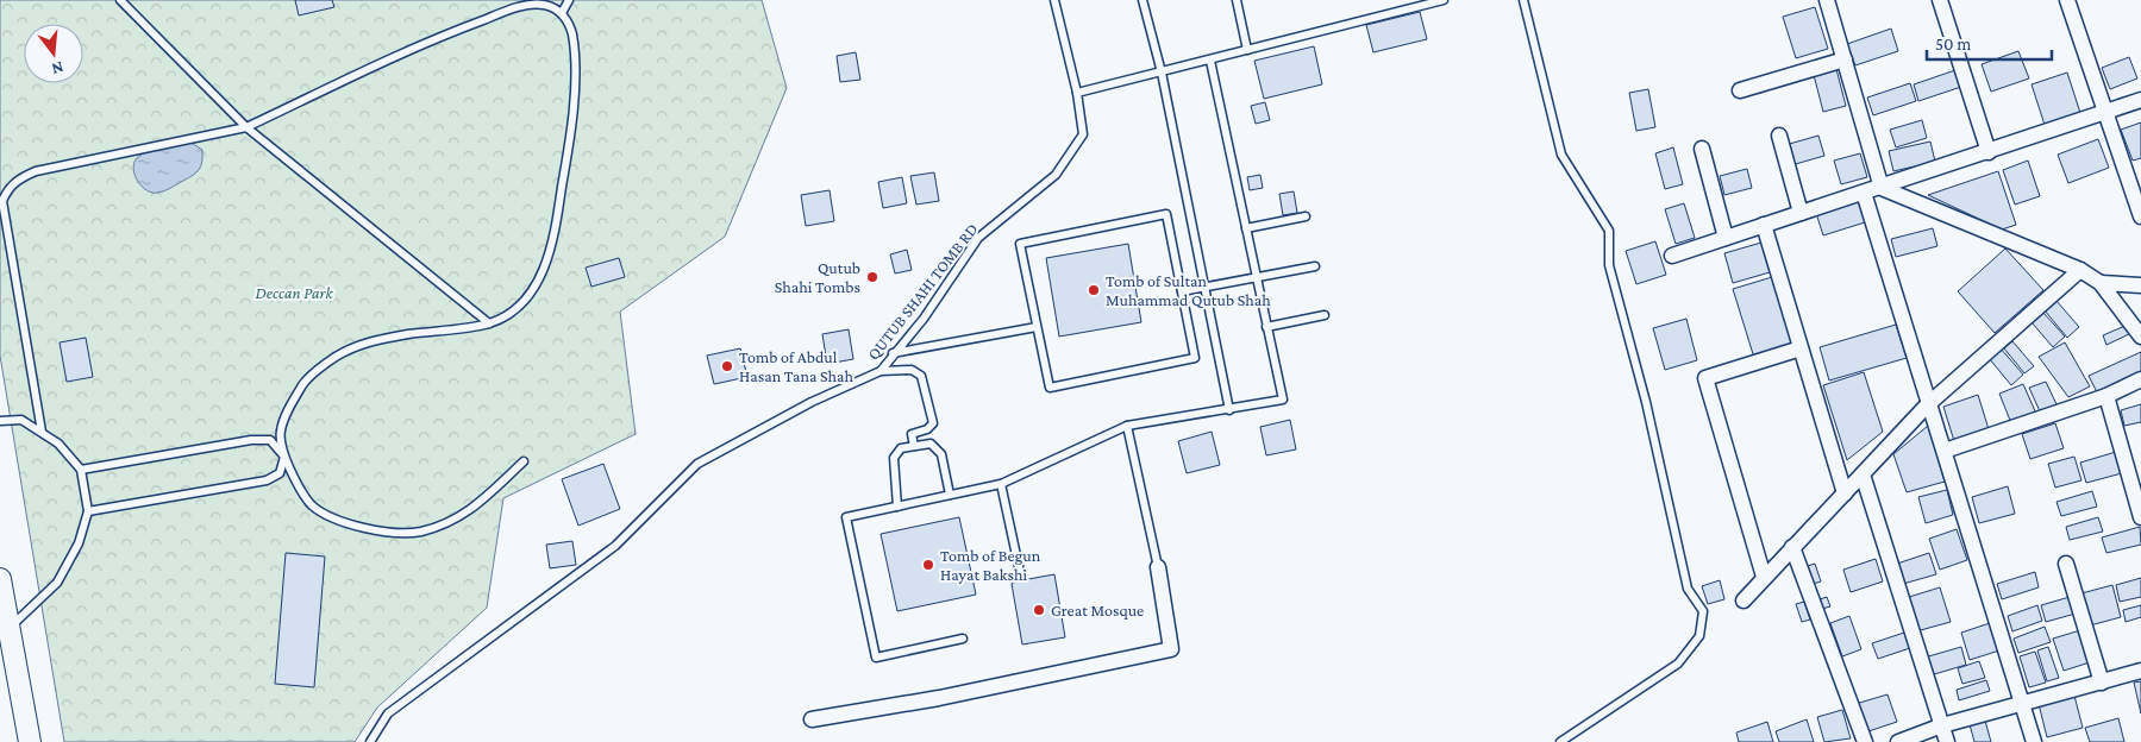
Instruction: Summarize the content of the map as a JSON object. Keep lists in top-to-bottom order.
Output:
{
  "streets": {
    "lane": ["QUTUB SHAHI TOMB RD"]
  },
  "parks": ["Deccan Park"],
  "places": [
    "Qutub Shahi Tombs",
    "Tomb of Sultan Muhammad Qutub Shah",
    "Tomb of Abdul Hasan Tana Shah",
    "Tomb of Begun Hayat Bakshi",
    "Great Mosque"
  ],
  "scale_bar": "50 m",
  "north": "bottom"
}
